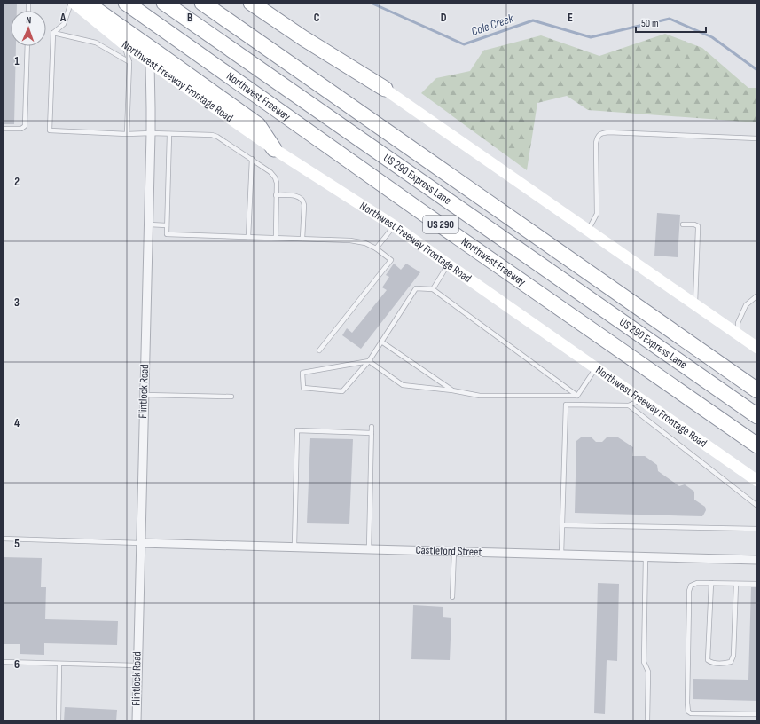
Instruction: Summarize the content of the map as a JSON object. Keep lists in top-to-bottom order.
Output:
{
  "streets": {
    "highway": ["Northwest Freeway", "US 290 Express Lane", "US 290"],
    "main road": ["Northwest Freeway Frontage Road"],
    "street": ["Flintlock Road", "Castleford Street"]
  },
  "crossings": [
    ["Northwest Freeway Frontage Road", "Flintlock Road"],
    ["Flintlock Road", "Castleford Street"]
  ],
  "water": ["Cole Creek"],
  "scale_bar": "50 m",
  "north": "top",
  "grid": {
    "columns": [
      "A",
      "B",
      "C",
      "D",
      "E"
    ],
    "rows": [
      "1",
      "2",
      "3",
      "4",
      "5",
      "6"
    ]
  }
}
